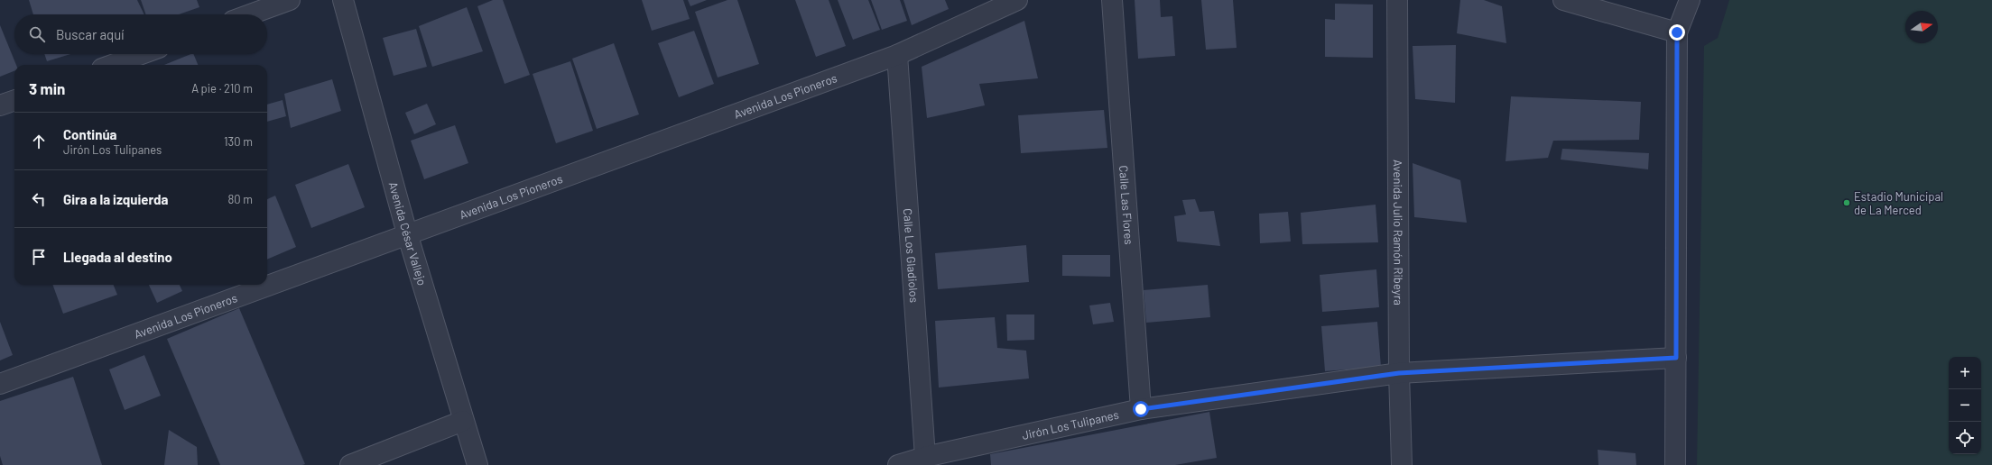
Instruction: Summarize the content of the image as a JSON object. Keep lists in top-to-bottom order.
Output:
{
  "streets": {
    "street": [
      "Avenida Los Pioneros",
      "Calle Las Flores",
      "Avenida Julio Ramón Ribeyra",
      "Avenida César Vallejo",
      "Calle Los Gladiolos",
      "Jirón Los Tulipanes"
    ]
  },
  "crossings": [
    ["Avenida Los Pioneros", "Avenida César Vallejo"],
    ["Avenida Los Pioneros", "Calle Los Gladiolos"],
    ["Calle Las Flores", "Jirón Los Tulipanes"],
    ["Avenida Julio Ramón Ribeyra", "Jirón Los Tulipanes"],
    ["Calle Los Gladiolos", "Jirón Los Tulipanes"]
  ],
  "places": ["Estadio Municipal de La Merced"],
  "north": "right",
  "page": {
    "search": "Buscar aquí",
    "heading": ["3 min", "A pie · 210 m"],
    "list": [
      ["Continúa", "Jirón Los Tulipanes", "130 m"],
      ["Gira a la izquierda", "80 m"],
      "Llegada al destino"
    ],
    "map_buttons": ["+", "−"]
  }
}
